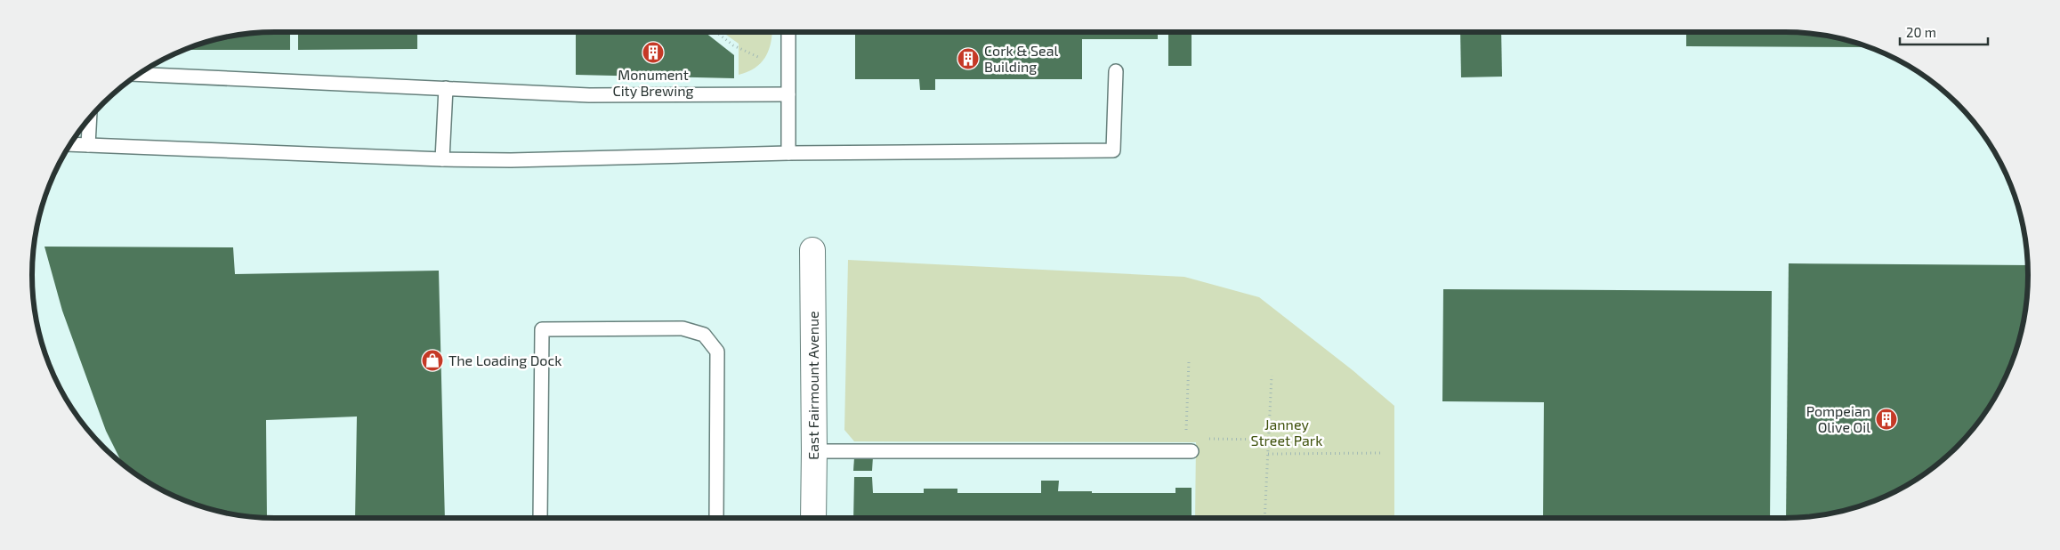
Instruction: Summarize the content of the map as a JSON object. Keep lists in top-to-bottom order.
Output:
{
  "streets": {
    "street": ["East Fairmount Avenue"]
  },
  "parks": ["Janney Street Park"],
  "places": {
    "building": ["Monument City Brewing", "Cork & Seal Building", "Pompeian Olive Oil"],
    "shop": ["The Loading Dock"]
  },
  "scale_bar": "20 m"
}
